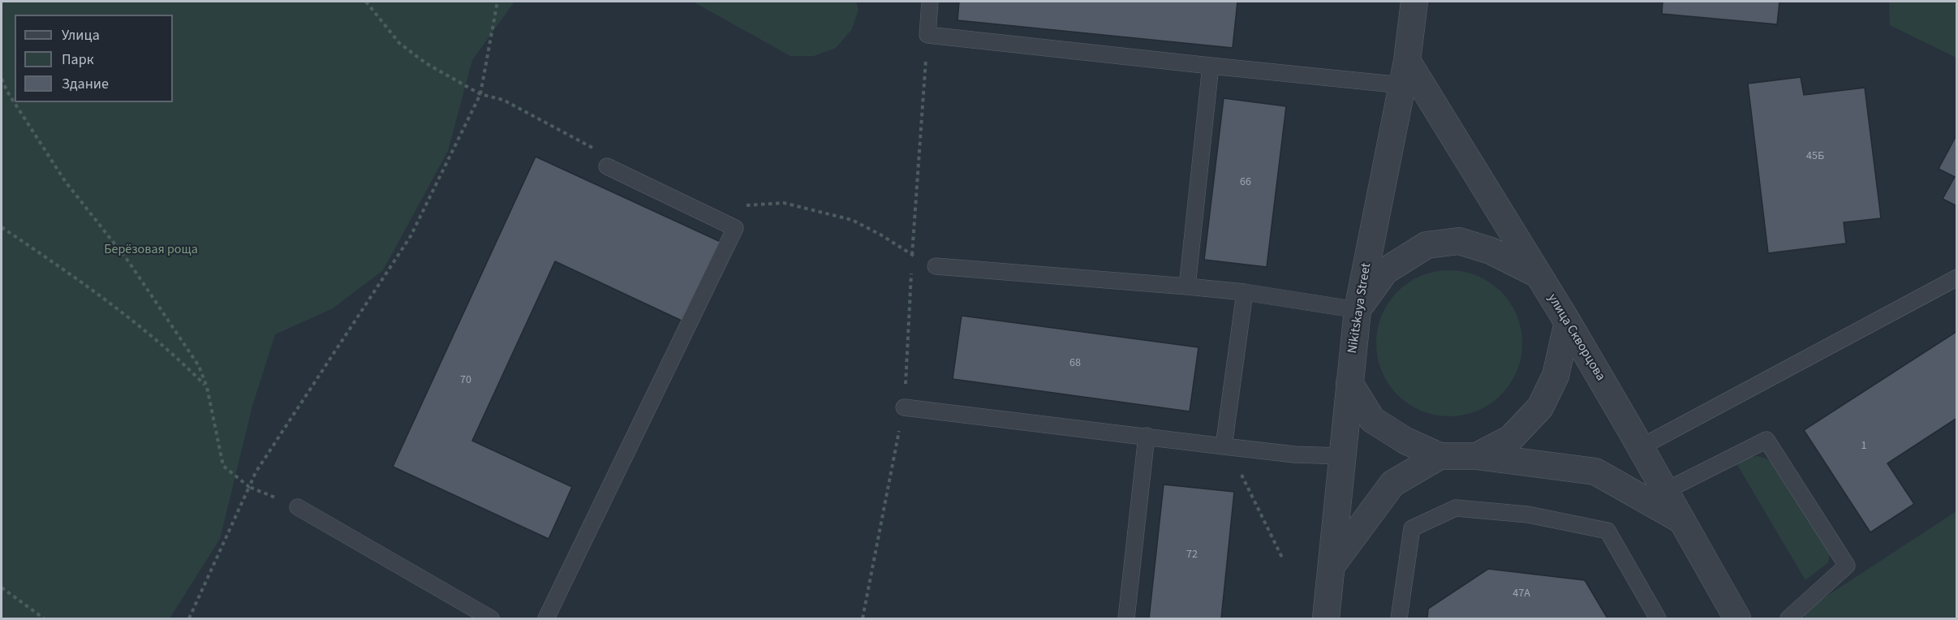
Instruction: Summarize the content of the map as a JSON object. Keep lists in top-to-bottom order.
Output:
{
  "streets": {
    "street": ["Nikitskaya Street", "улица Скворцова"]
  },
  "crossings": [
    ["Nikitskaya Street", "улица Скворцова"]
  ],
  "parks": ["Берёзовая роща"],
  "house_numbers": [
    "45Б",
    "66",
    "68",
    "70",
    "1",
    "72",
    "47А"
  ],
  "legend": ["Улица", "Парк", "Здание"]
}
